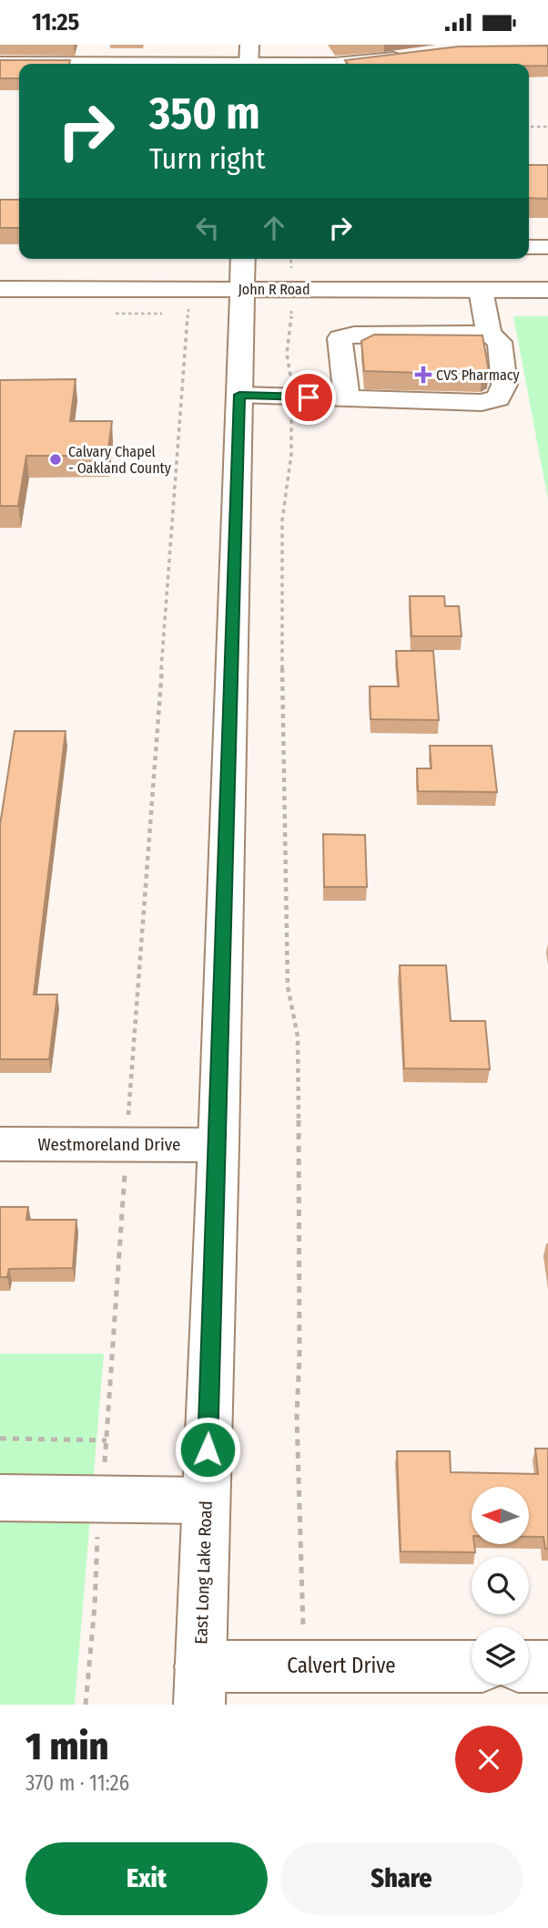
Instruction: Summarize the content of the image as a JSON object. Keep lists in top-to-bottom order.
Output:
{
  "streets": {
    "main road": [
      "John R Road",
      "Westmoreland Drive",
      "East Long Lake Road",
      "Calvert Drive"
    ]
  },
  "crossings": [
    ["John R Road", "East Long Lake Road"],
    ["Westmoreland Drive", "East Long Lake Road"],
    ["East Long Lake Road", "Calvert Drive"]
  ],
  "places": {
    "health": ["CVS Pharmacy"],
    "other": ["Calvary Chapel - Oakland County"]
  },
  "north": "left",
  "page": {
    "status": "11:25",
    "turn": ["350 m", "Turn right"],
    "heading": ["1 min", "370 m · 11:26"],
    "buttons": ["Exit", "Share"]
  }
}
